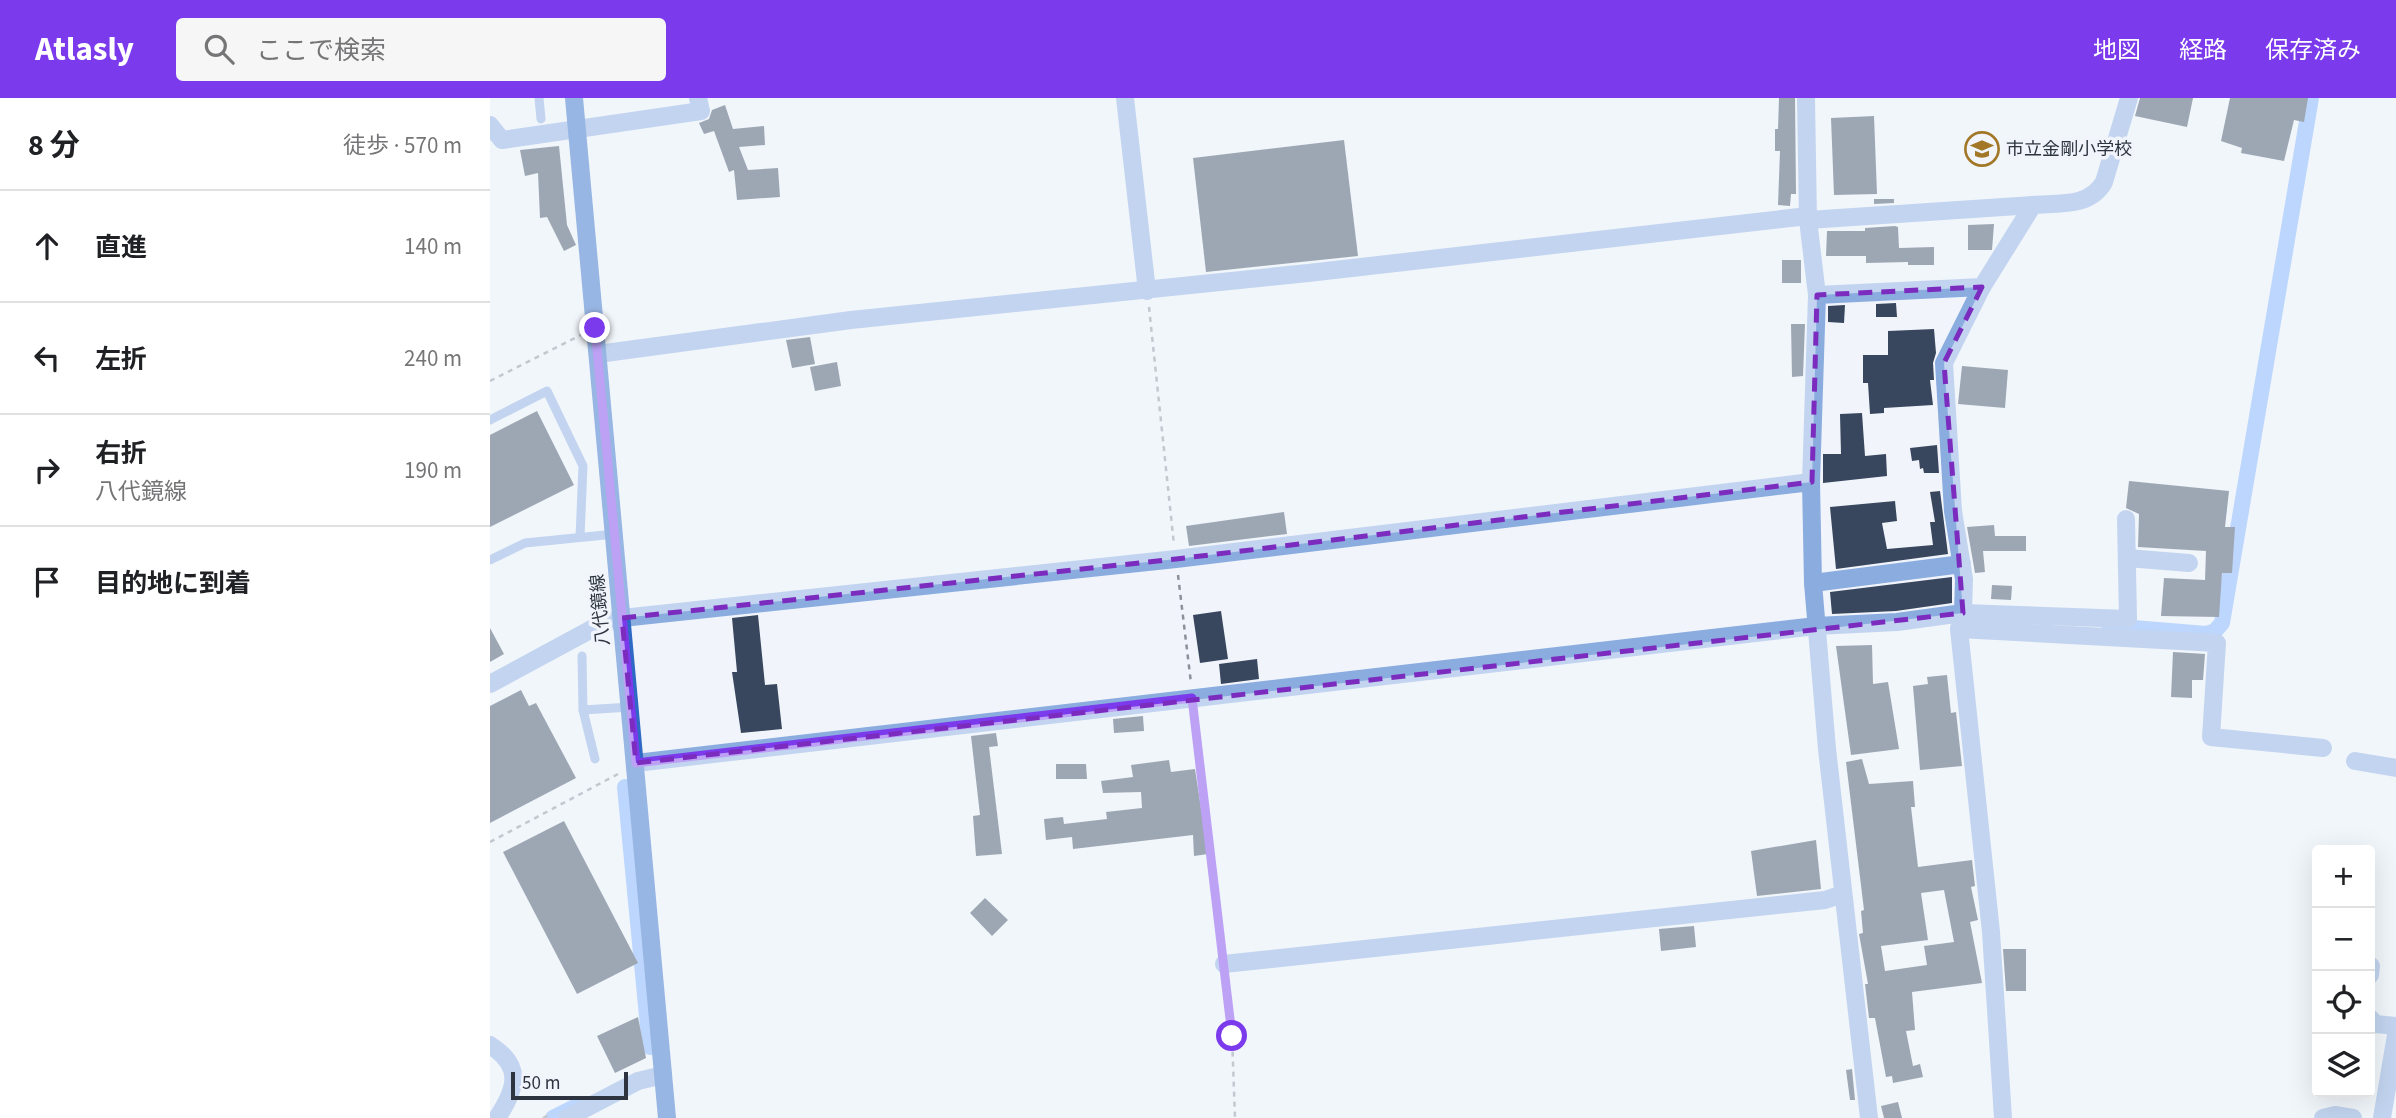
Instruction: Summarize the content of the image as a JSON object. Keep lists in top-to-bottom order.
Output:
{
  "streets": {
    "main road": ["八代鏡線"]
  },
  "places": {
    "school or university": ["市立金剛小学校"]
  },
  "scale_bar": "50 m",
  "page": {
    "header": "Atlasly",
    "search": "ここで検索",
    "nav": ["地図", "経路", "保存済み"],
    "heading": ["8 分", "徒歩 · 570 m"],
    "list": [
      ["直進", "140 m"],
      ["左折", "240 m"],
      ["右折", "八代鏡線", "190 m"],
      "目的地に到着"
    ],
    "map_buttons": ["+", "−"],
    "scale": "50 m"
  }
}
